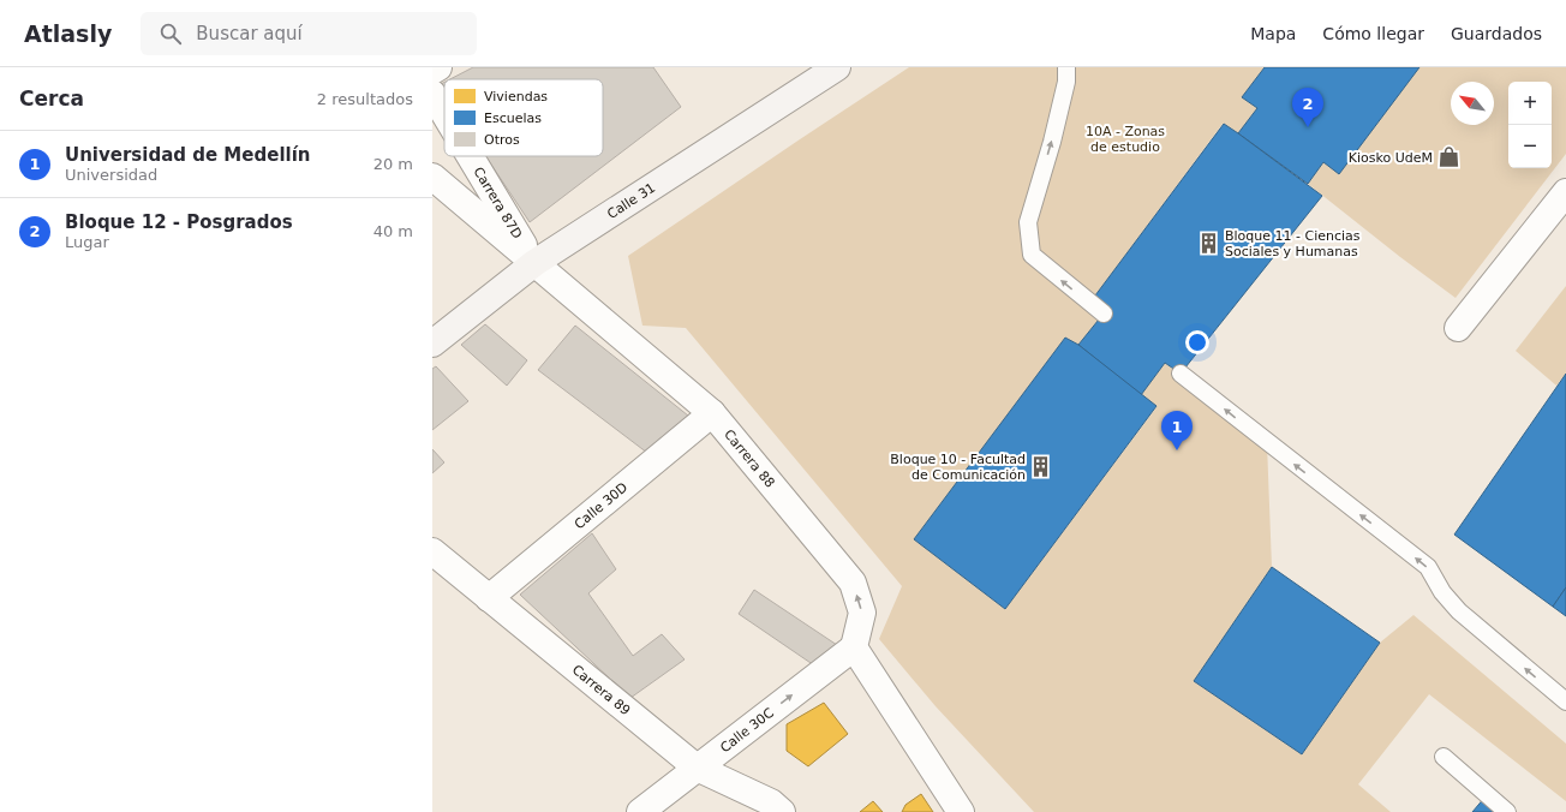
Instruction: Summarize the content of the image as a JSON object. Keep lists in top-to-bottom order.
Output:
{
  "streets": {
    "street": [
      "Calle 31",
      "Carrera 87D",
      "Carrera 88",
      "Calle 30D",
      "Carrera 89",
      "Calle 30C"
    ]
  },
  "crossings": [
    ["Calle 31", "Carrera 87D"],
    ["Calle 31", "Carrera 88"],
    ["Carrera 87D", "Carrera 88"],
    ["Carrera 88", "Calle 30D"],
    ["Carrera 88", "Calle 30C"],
    ["Calle 30D", "Carrera 89"],
    ["Carrera 89", "Calle 30C"]
  ],
  "one_way": ["Carrera 88", "Calle 30C"],
  "parks": ["10A - Zonas de estudio"],
  "places": {
    "shop": ["Kiosko UdeM"],
    "building": ["Bloque 11 - Ciencias Sociales y Humanas", "Bloque 10 - Facultad de Comunicación"]
  },
  "legend": ["Viviendas", "Escuelas", "Otros"],
  "north": "top left",
  "page": {
    "header": "Atlasly",
    "search": "Buscar aquí",
    "nav": ["Mapa", "Cómo llegar", "Guardados"],
    "heading": ["Cerca", "2 resultados"],
    "map_buttons": ["+", "−"],
    "pins": ["2", "1"],
    "list": [
      {
        "mark": "1",
        "name": "Universidad de Medellín",
        "note": "Universidad",
        "value": "20 m"
      },
      {
        "mark": "2",
        "name": "Bloque 12 - Posgrados",
        "note": "Lugar",
        "value": "40 m"
      }
    ]
  }
}
